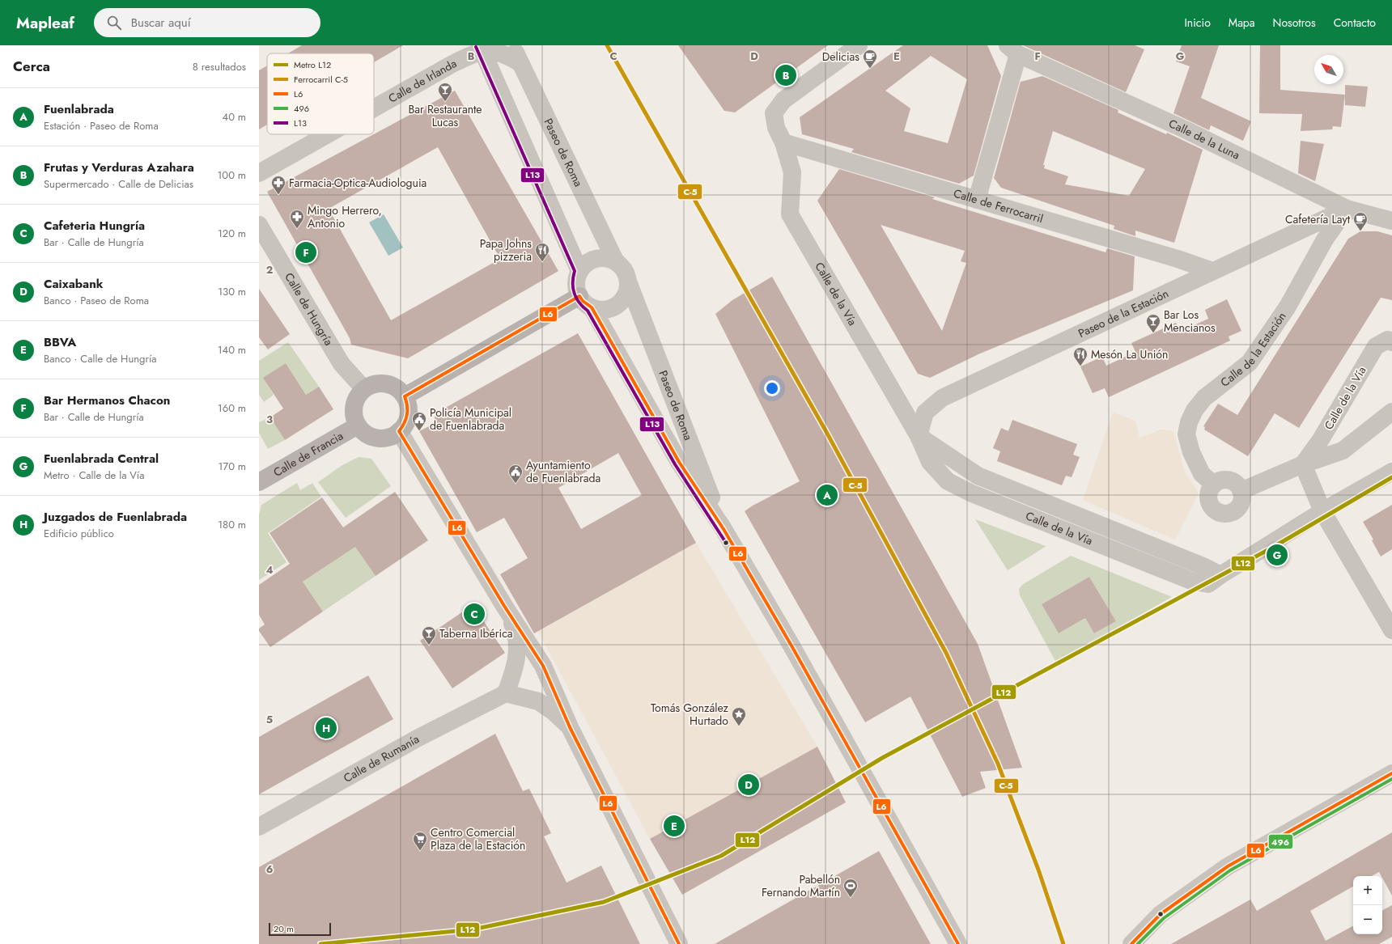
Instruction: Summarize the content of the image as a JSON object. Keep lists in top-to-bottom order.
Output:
{
  "streets": {
    "main road": ["Calle de Francia"],
    "street": [
      "Calle de Irlanda",
      "Calle de la Luna",
      "Paseo de Roma",
      "Calle de Ferrocarril",
      "Calle de la Vía",
      "Calle de Hungría",
      "Paseo de la Estación",
      "Calle de la Estación",
      "Calle de Rumanía"
    ]
  },
  "crossings": [
    ["Calle de la Luna", "Calle de Ferrocarril"],
    ["Calle de la Luna", "Paseo de la Estación"],
    ["Calle de la Luna", "Calle de la Estación"],
    ["Calle de Ferrocarril", "Calle de la Vía"],
    ["Calle de Ferrocarril", "Paseo de la Estación"],
    ["Calle de la Vía", "Paseo de la Estación"],
    ["Calle de Hungría", "Calle de Francia"],
    ["Paseo de la Estación", "Calle de la Estación"]
  ],
  "places": {
    "cafe": ["Delicias", "Cafetería Layt"],
    "bar": ["Bar Restaurante Lucas", "Bar Los Mencianos", "Taberna Ibérica"],
    "pharmacy": ["Farmacia-Optica-Audiologuia", "Mingo Herrero, Antonio"],
    "restaurant": ["Papa Johns pizzeria", "Mesón La Unión"],
    "public building": ["Policía Municipal de Fuenlabrada", "Ayuntamiento de Fuenlabrada"],
    "place": ["Tomás González Hurtado"],
    "supermarket": ["Centro Comercial Plaza de la Estación"],
    "sports": ["Pabellón Fernando Martín"]
  },
  "lines": [
    "rail line C-5",
    "transit line L13",
    "transit line L6",
    "metro line L12",
    "transit line 496"
  ],
  "legend": [
    "Metro L12",
    "Ferrocarril C-5",
    "L6",
    "496",
    "L13"
  ],
  "scale_bar": "20 m",
  "north": "top left",
  "page": {
    "header": "Mapleaf",
    "search": "Buscar aquí",
    "nav": [
      "Inicio",
      "Mapa",
      "Nosotros",
      "Contacto"
    ],
    "heading": ["Cerca", "8 resultados"],
    "pins": [
      "B",
      "F",
      "A",
      "G",
      "C",
      "H",
      "D",
      "E"
    ],
    "list": [
      {
        "mark": "A",
        "name": "Fuenlabrada",
        "note": "Estación · Paseo de Roma",
        "value": "40 m"
      },
      {
        "mark": "B",
        "name": "Frutas y Verduras Azahara",
        "note": "Supermercado · Calle de Delicias",
        "value": "100 m"
      },
      {
        "mark": "C",
        "name": "Cafeteria Hungría",
        "note": "Bar · Calle de Hungría",
        "value": "120 m"
      },
      {
        "mark": "D",
        "name": "Caixabank",
        "note": "Banco · Paseo de Roma",
        "value": "130 m"
      },
      {
        "mark": "E",
        "name": "BBVA",
        "note": "Banco · Calle de Hungría",
        "value": "140 m"
      },
      {
        "mark": "F",
        "name": "Bar Hermanos Chacon",
        "note": "Bar · Calle de Hungría",
        "value": "160 m"
      },
      {
        "mark": "G",
        "name": "Fuenlabrada Central",
        "note": "Metro · Calle de la Vía",
        "value": "170 m"
      },
      {
        "mark": "H",
        "name": "Juzgados de Fuenlabrada",
        "note": "Edificio público",
        "value": "180 m"
      }
    ],
    "map_buttons": ["+", "−"],
    "scale": "20 m"
  },
  "grid": {
    "columns": [
      "B",
      "C",
      "D",
      "E",
      "F",
      "G"
    ],
    "rows": [
      "2",
      "3",
      "4",
      "5",
      "6"
    ]
  }
}
